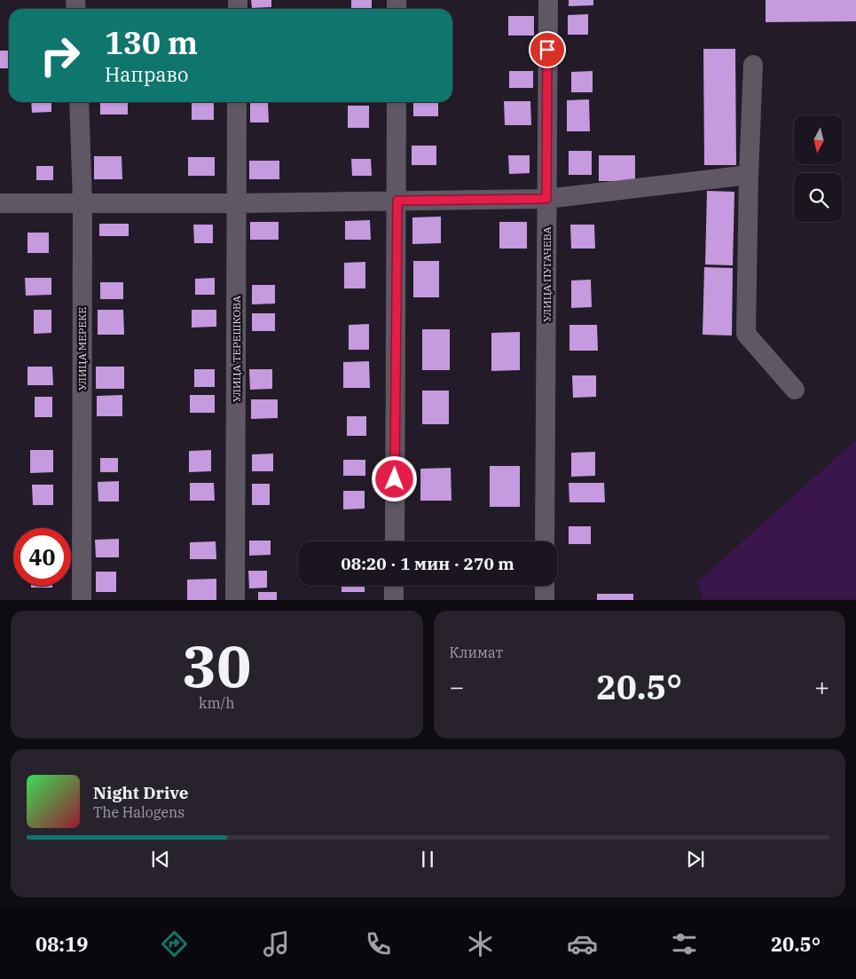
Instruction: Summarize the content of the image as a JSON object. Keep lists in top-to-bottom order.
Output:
{
  "streets": {
    "street": ["УЛИЦА ПУГАЧЕВА", "УЛИЦА МЕРЕКЕ", "УЛИЦА ТЕРЕШКОВА"]
  },
  "north": "bottom",
  "page": {
    "turn": ["130 m", "Направо"],
    "limit": "40",
    "trip": "08:20 · 1 мин · 270 m",
    "tile": [
      ["30", "km/h"],
      "Климат"
    ],
    "heat": ["−", "20.5°", "+"],
    "song": ["Night Drive", "The Halogens"],
    "tabs": ["08:19", "20.5°"]
  }
}
